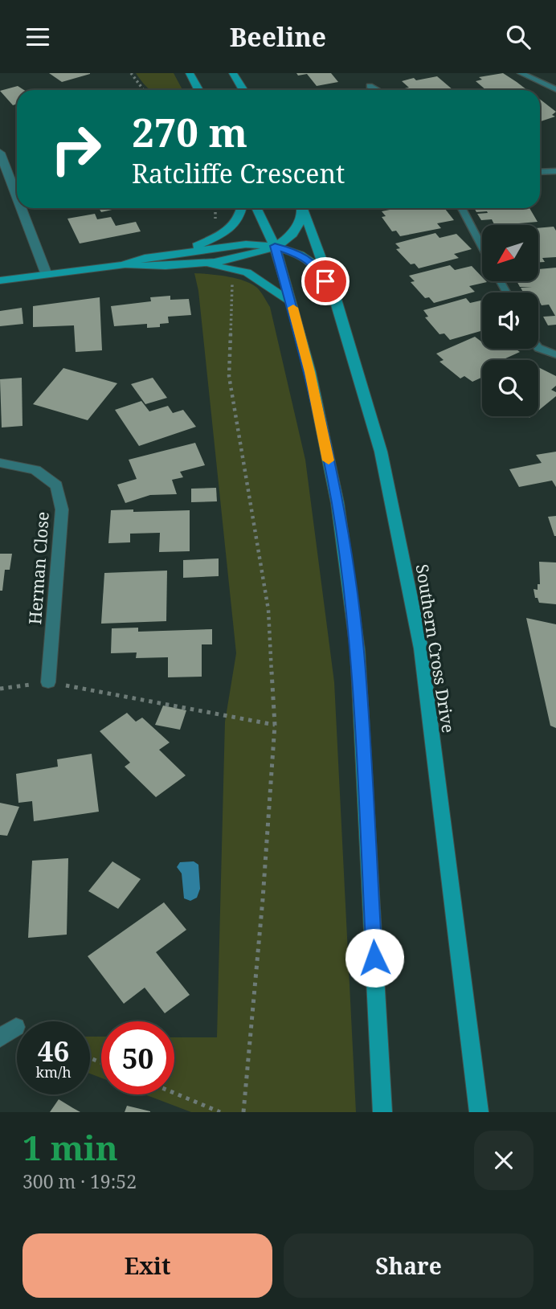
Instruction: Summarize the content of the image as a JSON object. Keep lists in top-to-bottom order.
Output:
{
  "streets": {
    "main road": ["Southern Cross Drive"],
    "street": ["Herman Close"]
  },
  "north": "bottom left",
  "page": {
    "header": "Beeline",
    "turn": ["270 m", "Ratcliffe Crescent"],
    "speed": "46 km/h",
    "limit": "50",
    "heading": ["1 min", "300 m · 19:52"],
    "buttons": ["Exit", "Share"]
  }
}
